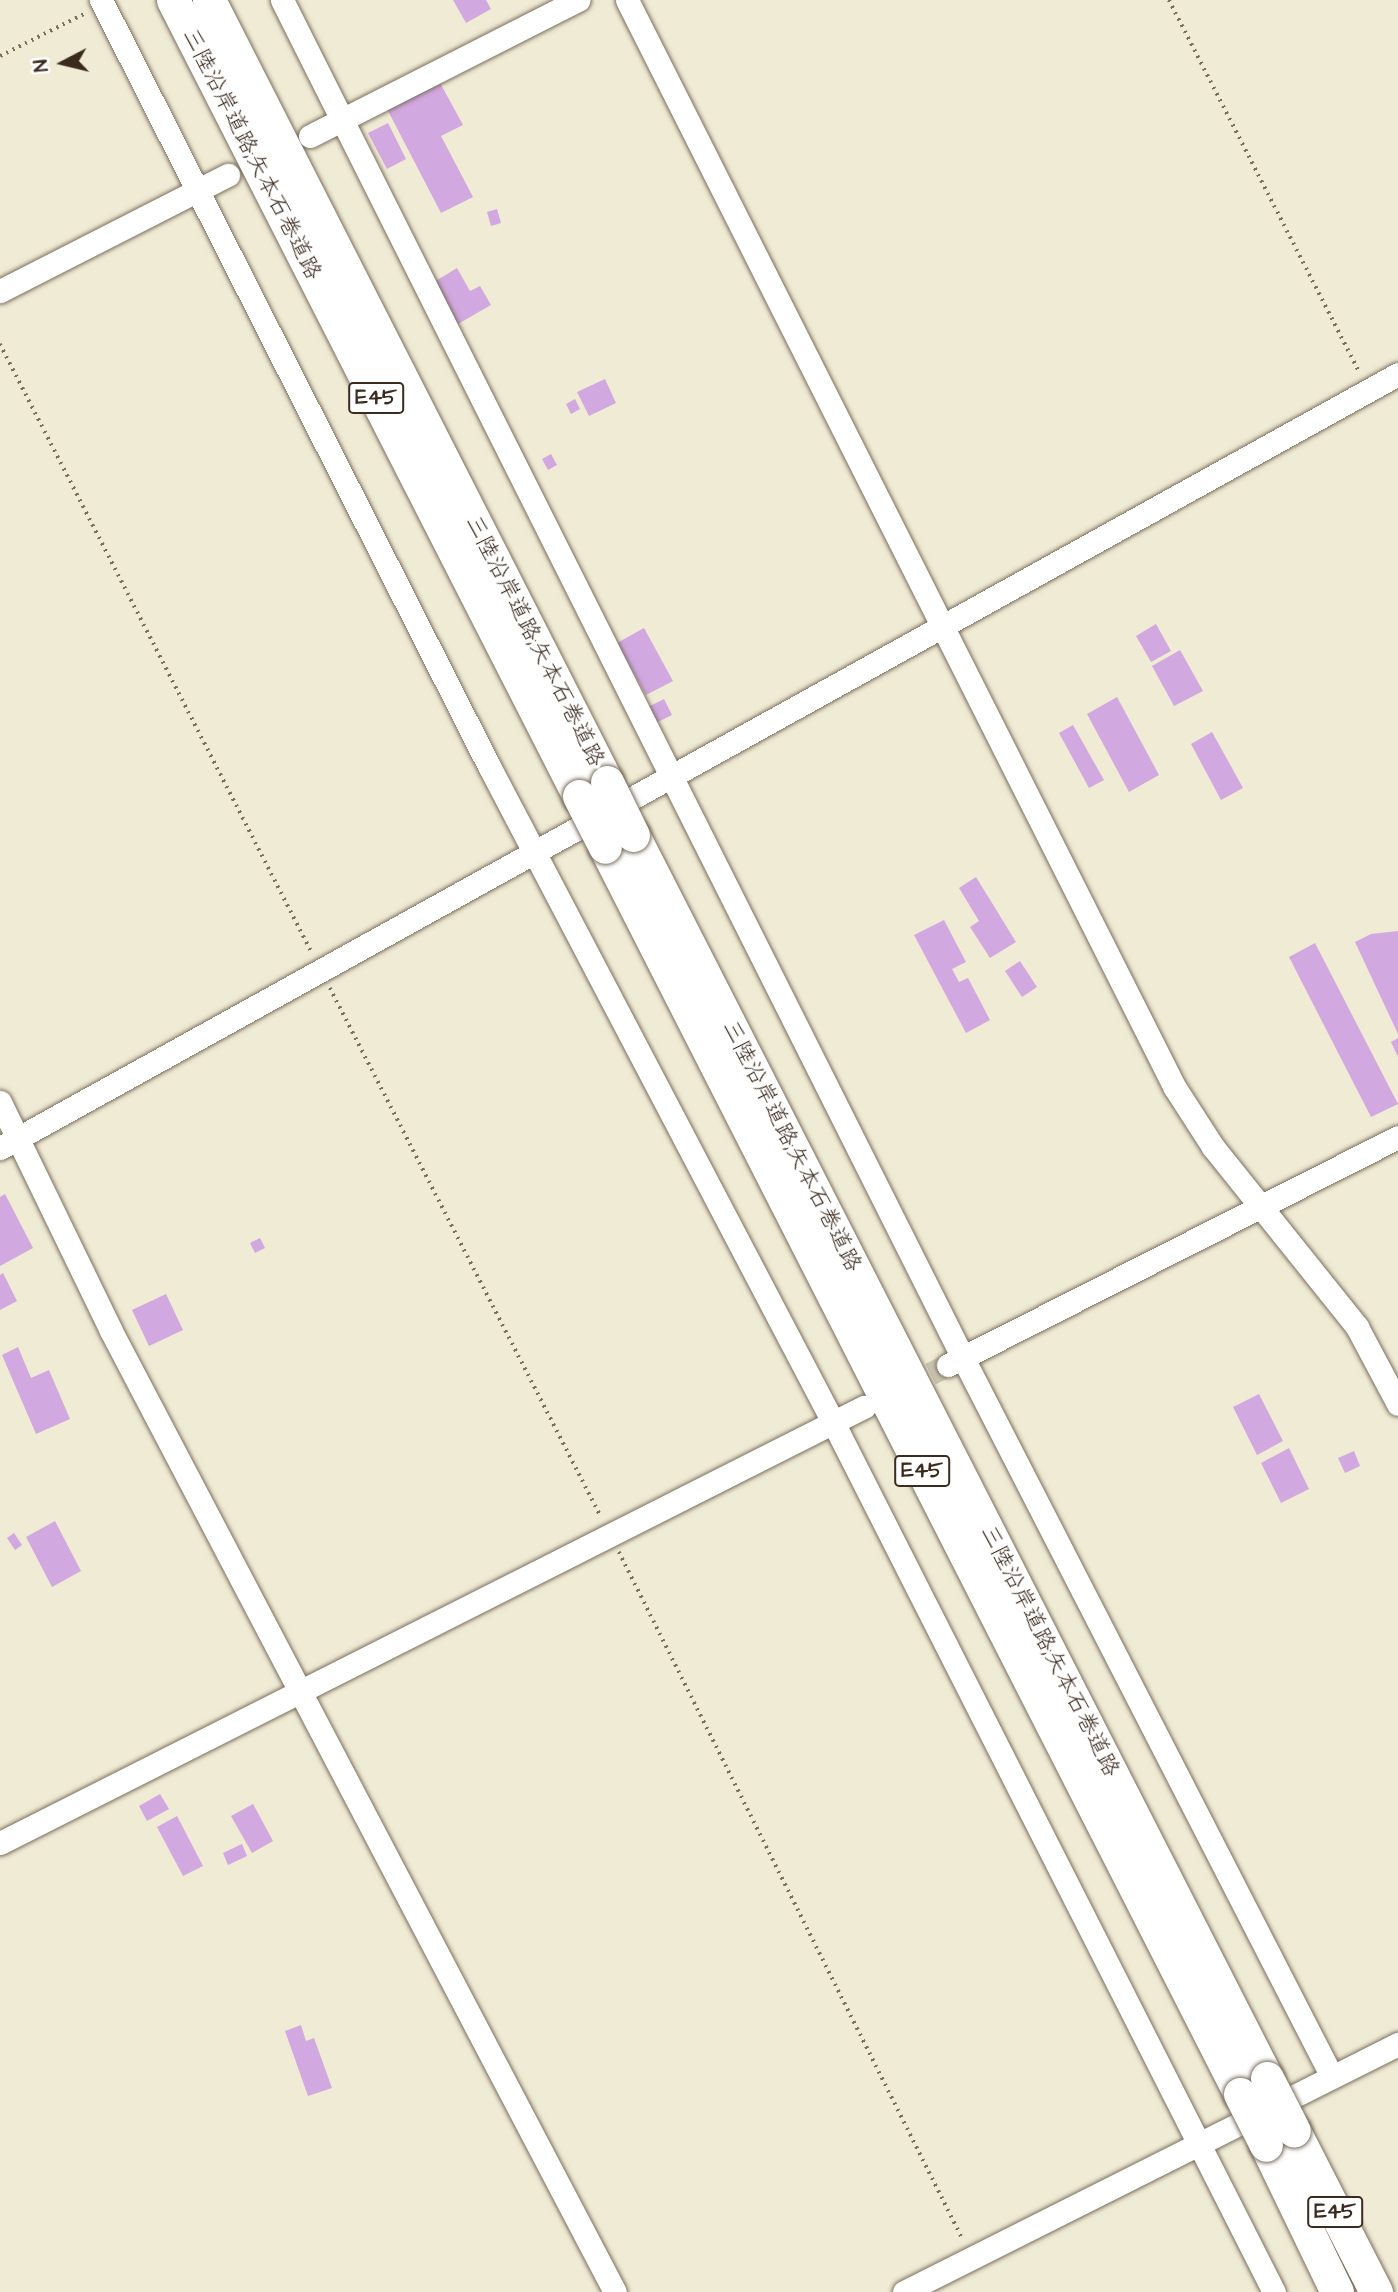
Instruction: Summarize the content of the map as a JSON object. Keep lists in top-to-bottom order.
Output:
{
  "streets": {
    "highway": ["三陸沿岸道路;矢本石巻道路", "E45"]
  },
  "north": "left"
}
